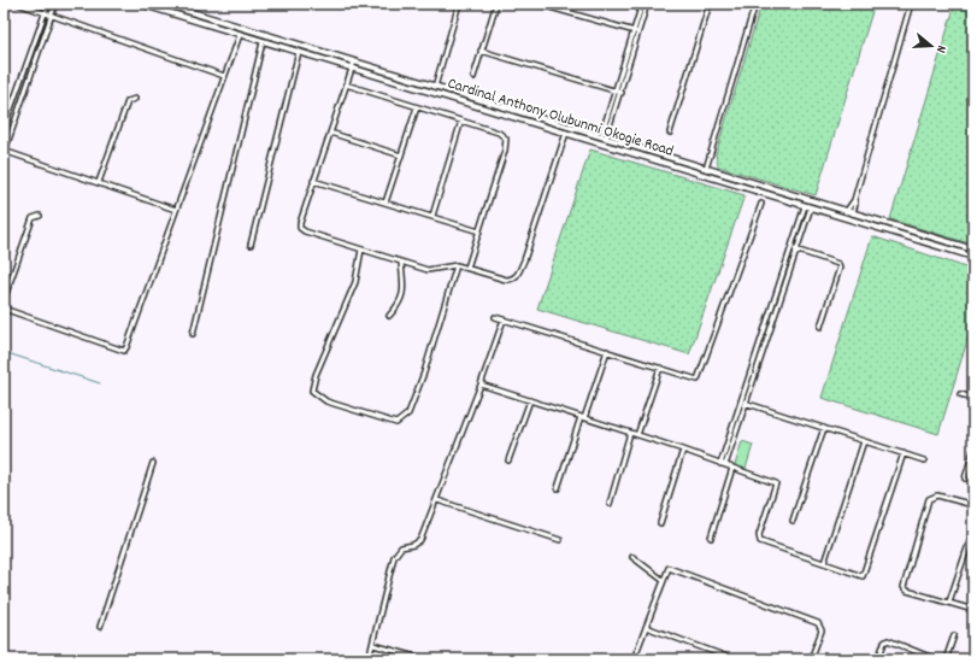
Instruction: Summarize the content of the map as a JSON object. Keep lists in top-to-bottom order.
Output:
{
  "streets": {
    "street": ["Cardinal Anthony Olubunmi Okogie Road"]
  },
  "north": "right"
}
